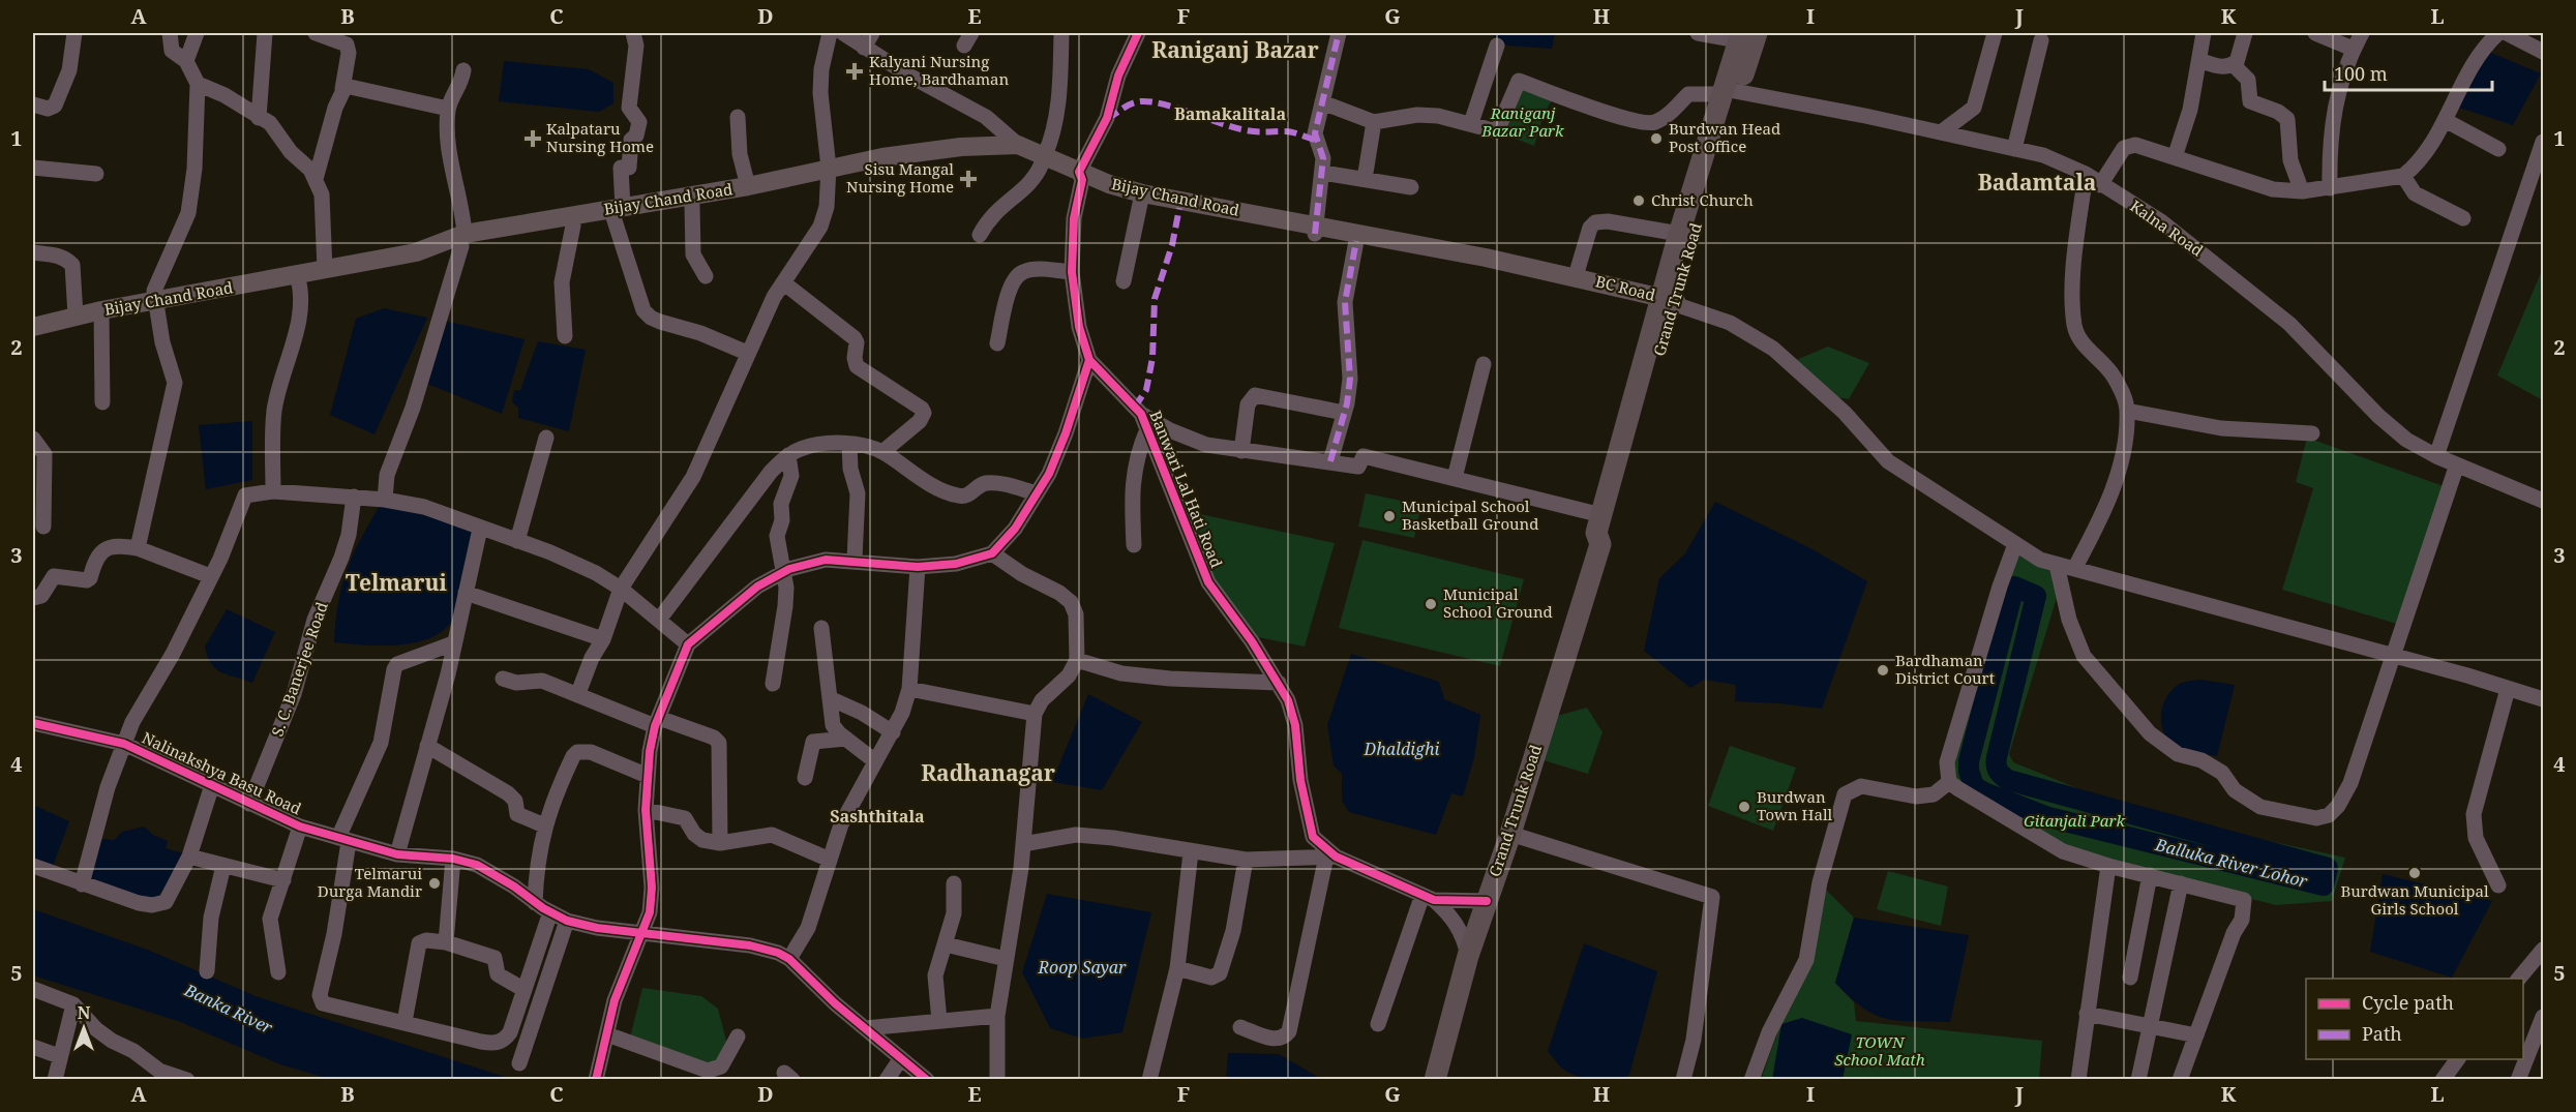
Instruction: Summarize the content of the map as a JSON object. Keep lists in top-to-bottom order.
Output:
{
  "streets": {
    "highway": ["Grand Trunk Road"],
    "main road": ["Bijay Chand Road", "BC Road"],
    "street": [
      "Kalna Road",
      "Banwari Lal Hati Road",
      "S. C. Banerjee Road",
      "Nalinakshya Basu Road"
    ]
  },
  "crossings": [
    ["Bijay Chand Road", "BC Road"],
    ["Bijay Chand Road", "Banwari Lal Hati Road"],
    ["Kalna Road", "Grand Trunk Road"],
    ["BC Road", "Grand Trunk Road"],
    ["Grand Trunk Road", "Banwari Lal Hati Road"],
    ["S. C. Banerjee Road", "Nalinakshya Basu Road"]
  ],
  "districts": [
    "Raniganj Bazar",
    "Bamakalitala",
    "Badamtala",
    "Telmarui",
    "Radhanagar",
    "Sashthitala"
  ],
  "water": [
    "Dhaldighi",
    "Balluka River Lohor",
    "Roop Sayar",
    "Banka River"
  ],
  "parks": ["Raniganj Bazar Park", "Gitanjali Park", "TOWN School Math"],
  "places": {
    "health": ["Kalyani Nursing Home, Bardhaman", "Kalpataru Nursing Home", "Sisu Mangal Nursing Home"],
    "other": [
      "Burdwan Head Post Office",
      "Christ Church",
      "Municipal School Basketball Ground",
      "Municipal School Ground",
      "Bardhaman District Court",
      "Burdwan Town Hall",
      "Burdwan Municipal Girls School",
      "Telmarui Durga Mandir"
    ]
  },
  "legend": ["Cycle path", "Path"],
  "scale_bar": "100 m",
  "north": "top",
  "grid": {
    "columns": [
      "A",
      "B",
      "C",
      "D",
      "E",
      "F",
      "G",
      "H",
      "I",
      "J",
      "K",
      "L"
    ],
    "rows": [
      "1",
      "2",
      "3",
      "4",
      "5"
    ]
  }
}
